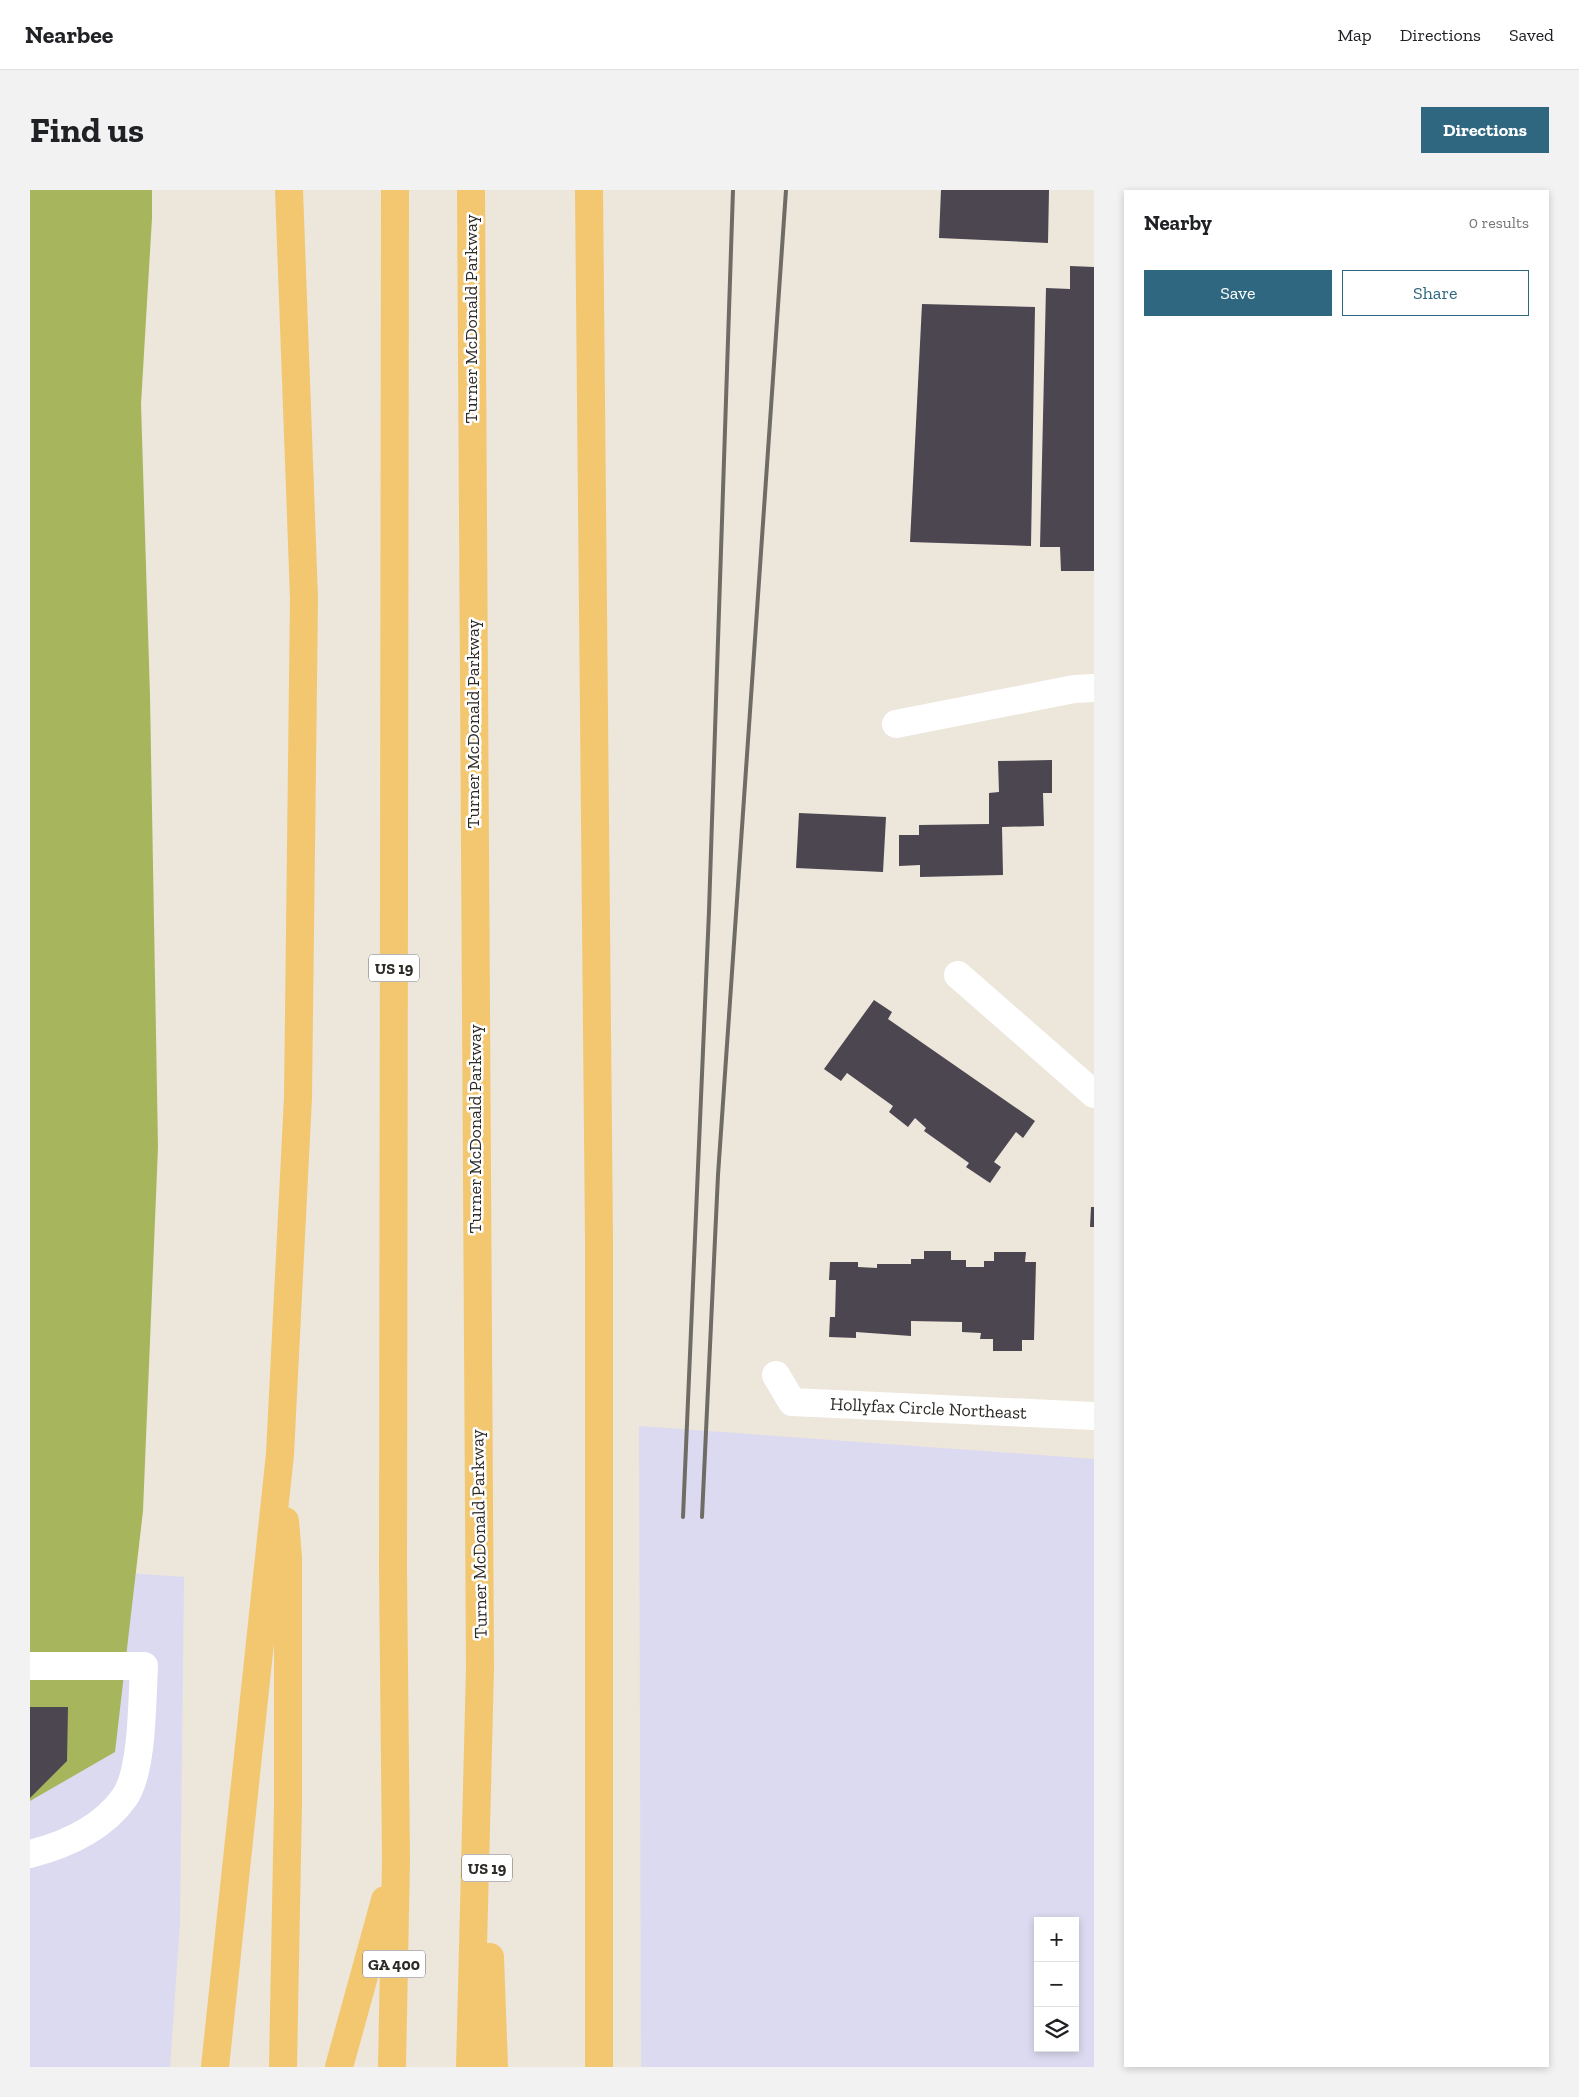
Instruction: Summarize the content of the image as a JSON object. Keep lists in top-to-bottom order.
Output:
{
  "streets": {
    "highway": ["Turner McDonald Parkway", "US 19", "GA 400"],
    "street": ["Hollyfax Circle Northeast"]
  },
  "crossings": [
    ["Turner McDonald Parkway", "US 19"],
    ["US 19", "GA 400"]
  ],
  "page": {
    "header": "Nearbee",
    "nav": ["Map", "Directions", "Saved"],
    "buttons": [
      "Directions",
      ["Save", "Share"]
    ],
    "title": "Find us",
    "heading": ["Nearby", "0 results"],
    "map_buttons": ["+", "−"]
  }
}
